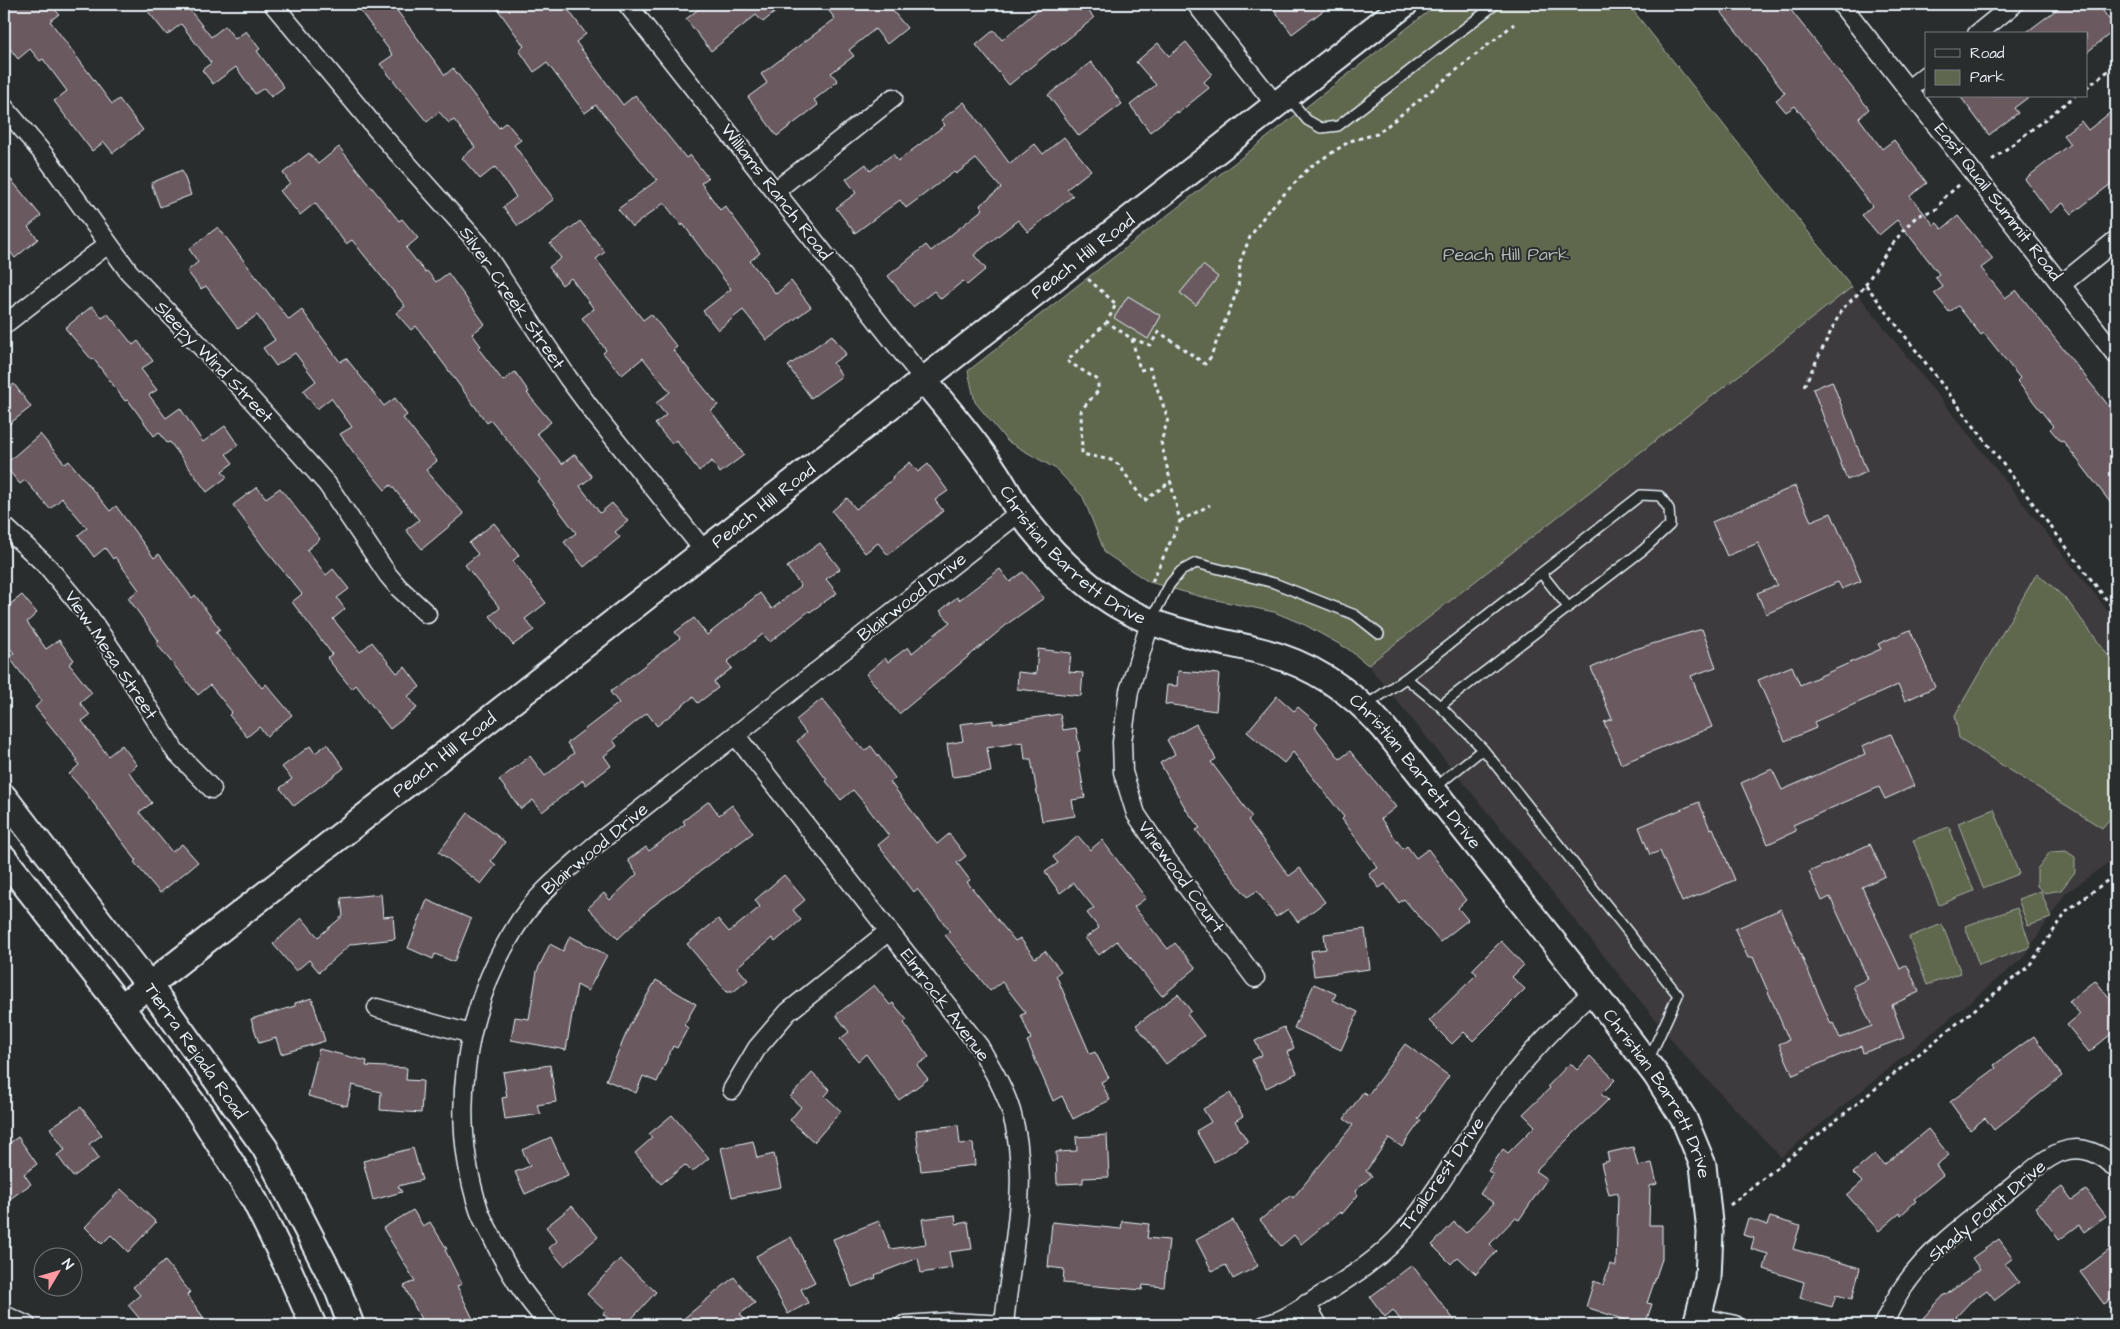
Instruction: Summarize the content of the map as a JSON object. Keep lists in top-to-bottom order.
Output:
{
  "streets": {
    "street": [
      "Williams Ranch Road",
      "East Quail Summit Road",
      "Peach Hill Road",
      "Silver Creek Street",
      "Sleepy Wind Street",
      "Christian Barrett Drive",
      "Blairwood Drive",
      "View Mesa Street",
      "Vinewood Court",
      "Elmrock Avenue",
      "Tierra Rejada Road",
      "Trailcrest Drive",
      "Shady Point Drive"
    ]
  },
  "crossings": [
    ["Williams Ranch Road", "Peach Hill Road"],
    ["Williams Ranch Road", "Christian Barrett Drive"],
    ["Peach Hill Road", "Silver Creek Street"],
    ["Peach Hill Road", "Christian Barrett Drive"],
    ["Peach Hill Road", "Tierra Rejada Road"],
    ["Christian Barrett Drive", "Blairwood Drive"],
    ["Christian Barrett Drive", "Vinewood Court"],
    ["Christian Barrett Drive", "Trailcrest Drive"],
    ["Blairwood Drive", "Elmrock Avenue"]
  ],
  "parks": ["Peach Hill Park"],
  "legend": ["Road", "Park"],
  "north": "top right"
}
